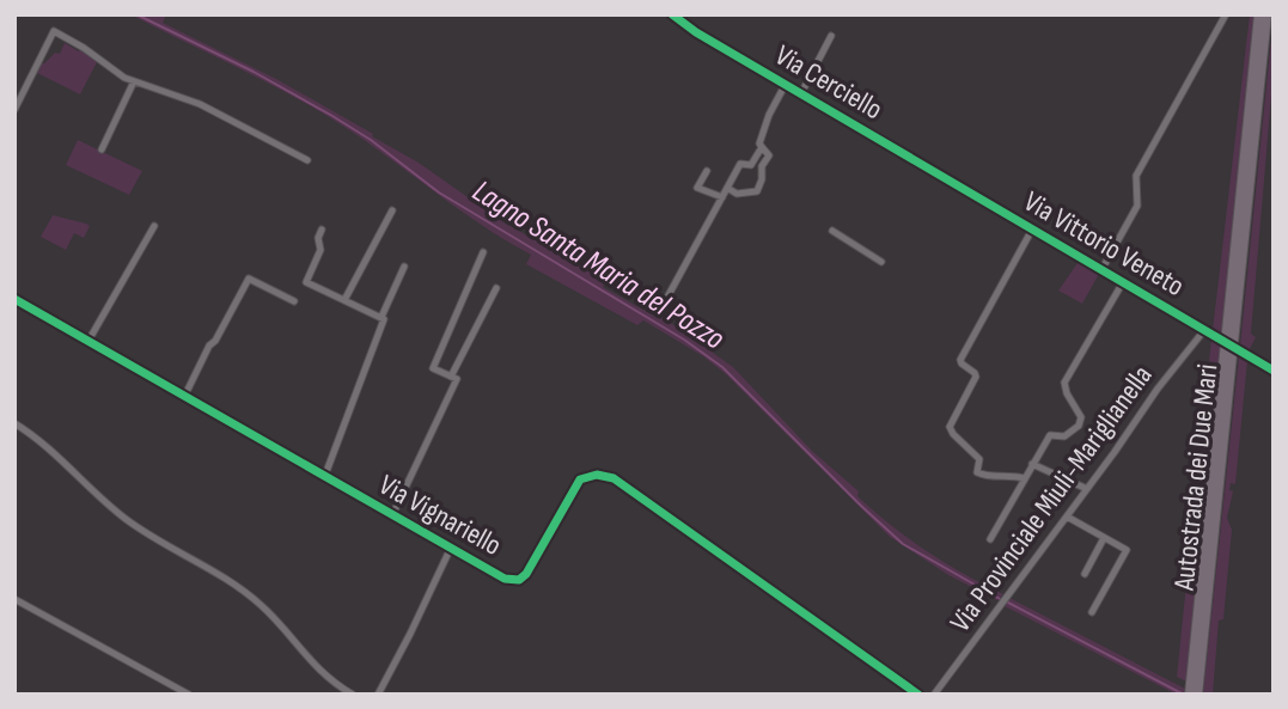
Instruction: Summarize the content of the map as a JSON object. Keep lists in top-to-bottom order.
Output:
{
  "streets": {
    "highway": ["Autostrada dei Due Mari"],
    "street": [
      "Via Cerciello",
      "Via Vittorio Veneto",
      "Via Provinciale Miuli-Mariglianella",
      "Via Vignariello"
    ]
  },
  "crossings": [
    ["Via Cerciello", "Via Vittorio Veneto"],
    ["Via Vittorio Veneto", "Via Provinciale Miuli-Mariglianella"]
  ],
  "water": ["Lagno Santa Maria del Pozzo"]
}
